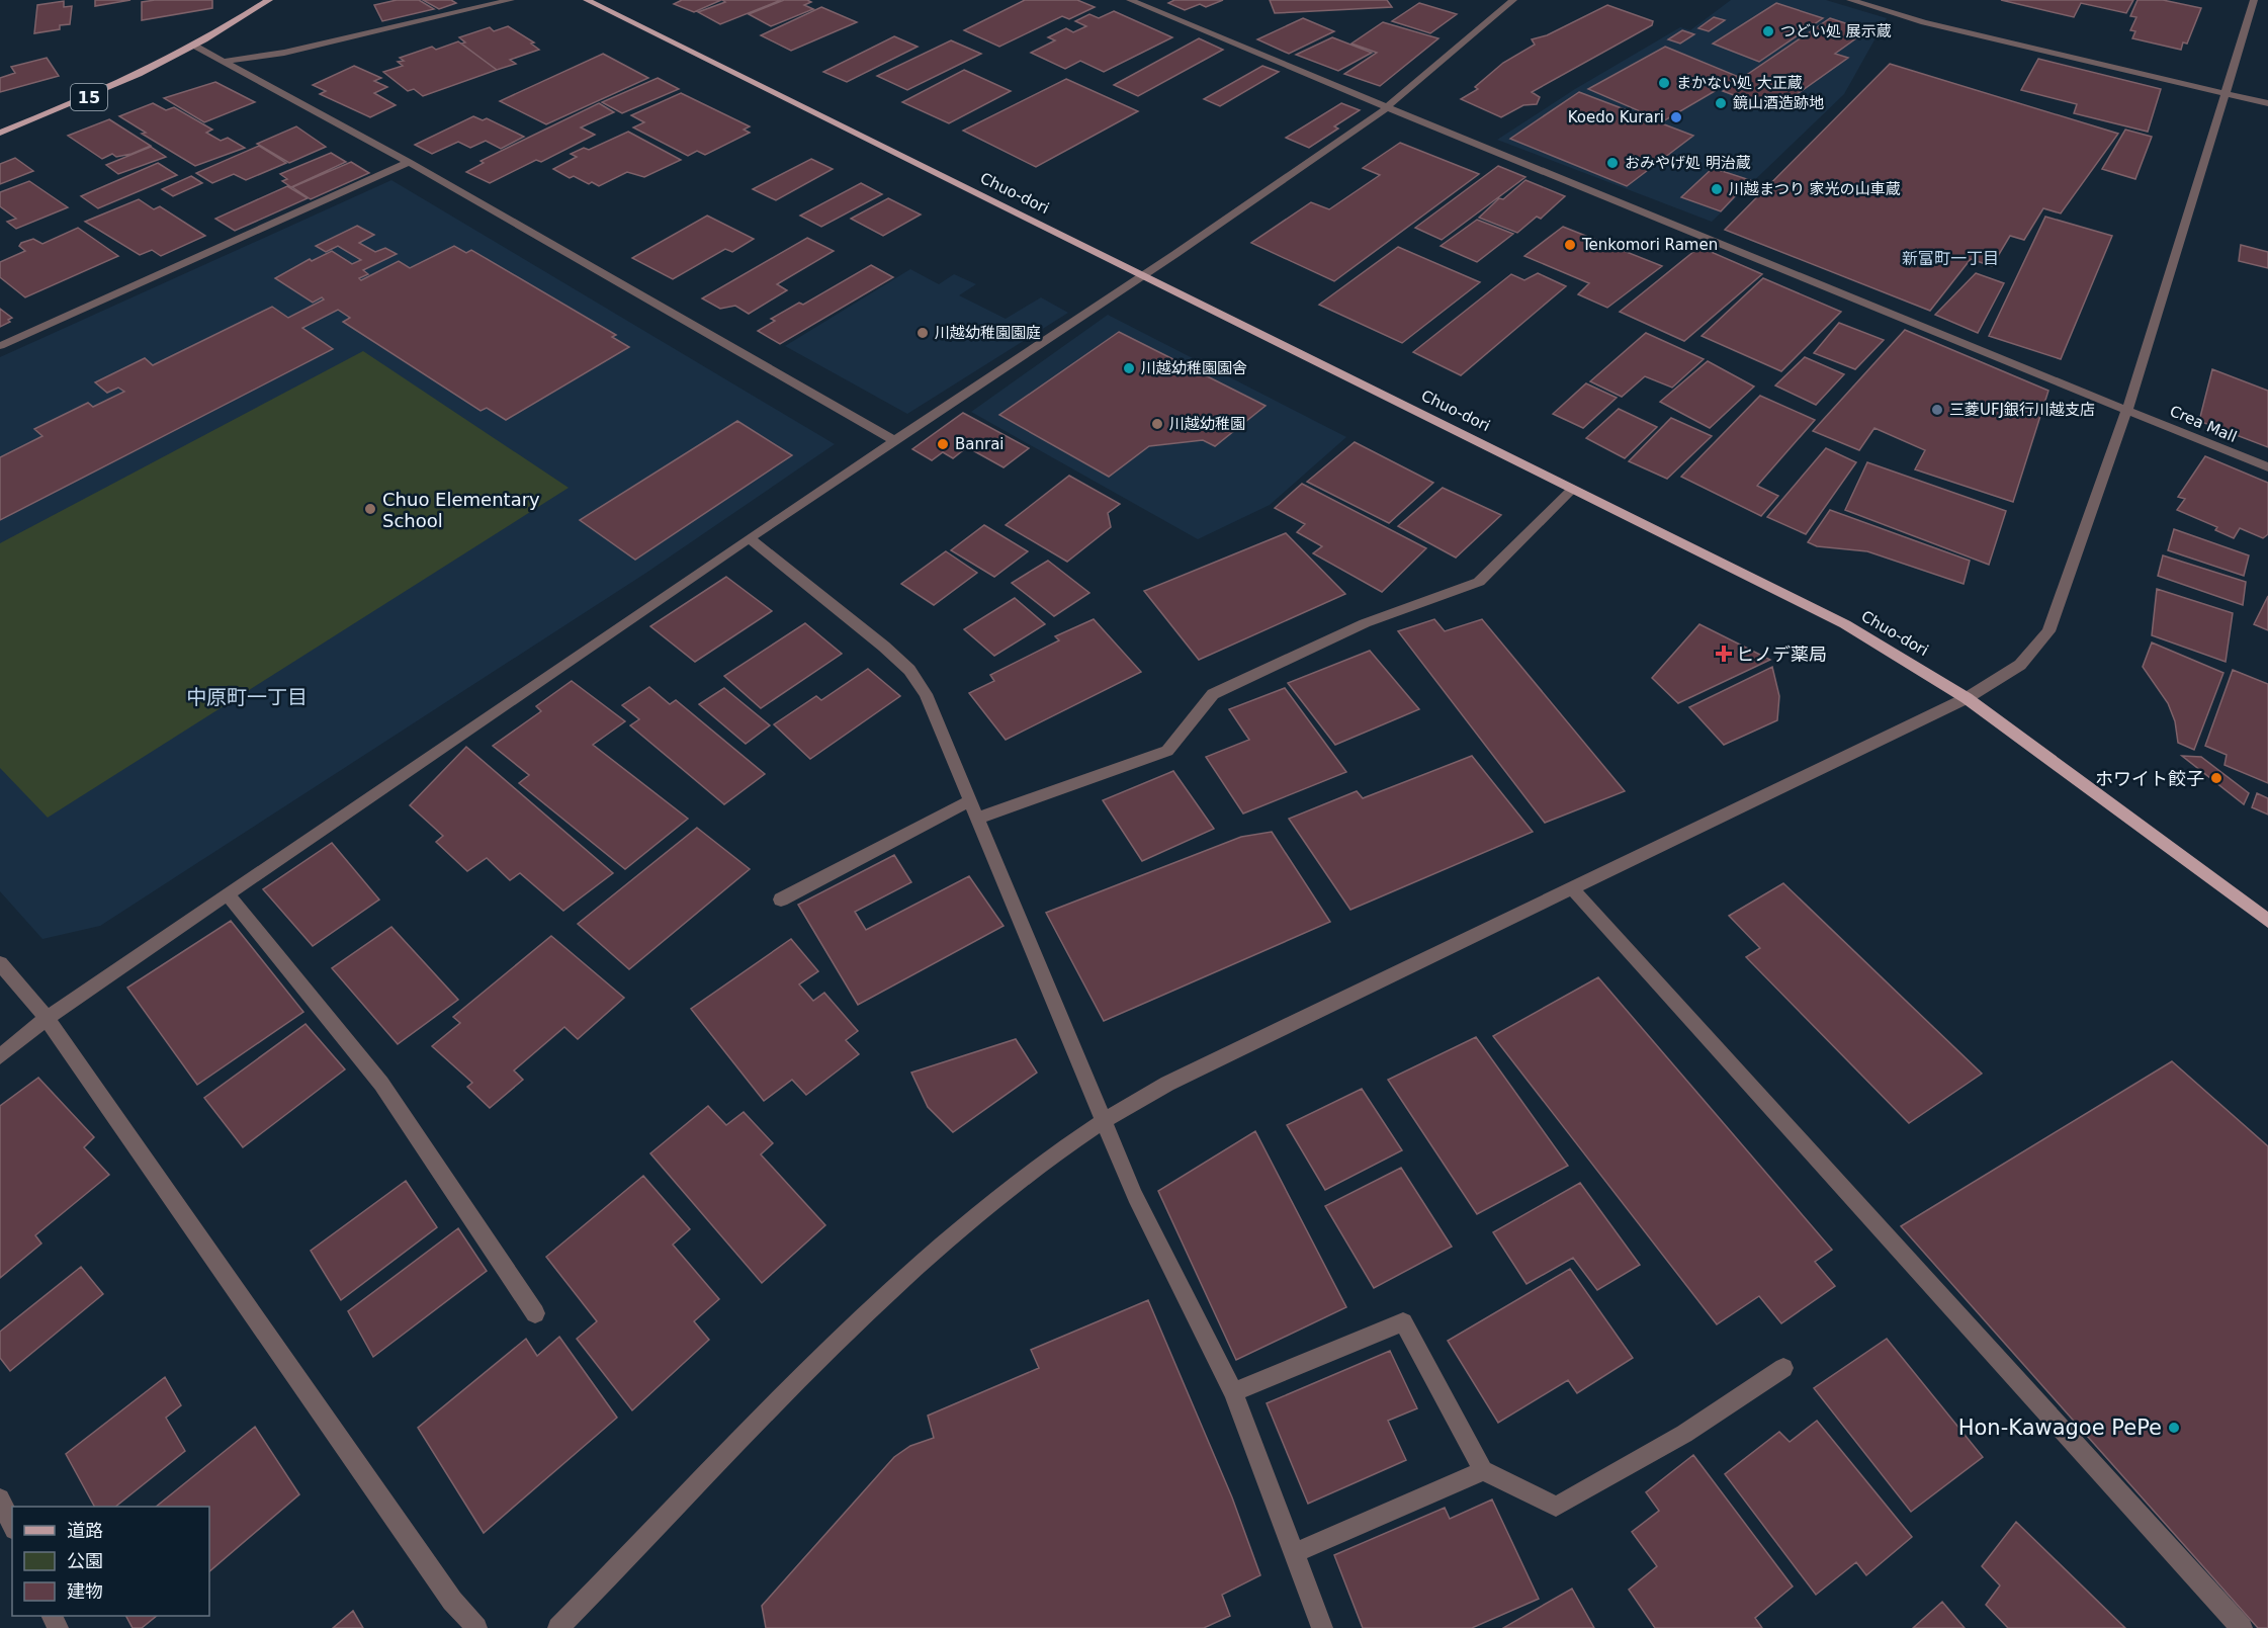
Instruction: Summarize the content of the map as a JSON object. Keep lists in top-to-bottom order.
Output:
{
  "streets": {
    "main road": ["15", "Chuo-dori"],
    "street": ["Crea Mall"]
  },
  "districts": ["新富町一丁目", "中原町一丁目"],
  "places": {
    "other": [
      "つどい処 展示蔵",
      "まかない処 大正蔵",
      "鏡山酒造跡地",
      "Koedo Kurari",
      "おみやげ処 明治蔵",
      "川越まつり 家光の山車蔵",
      "Tenkomori Ramen",
      "川越幼稚園園庭",
      "川越幼稚園園舎",
      "三菱UFJ銀行川越支店",
      "川越幼稚園",
      "Banrai",
      "Chuo Elementary School",
      "ホワイト餃子",
      "Hon-Kawagoe PePe"
    ],
    "health": ["ヒノデ薬局"]
  },
  "legend": ["道路", "公園", "建物"]
}
